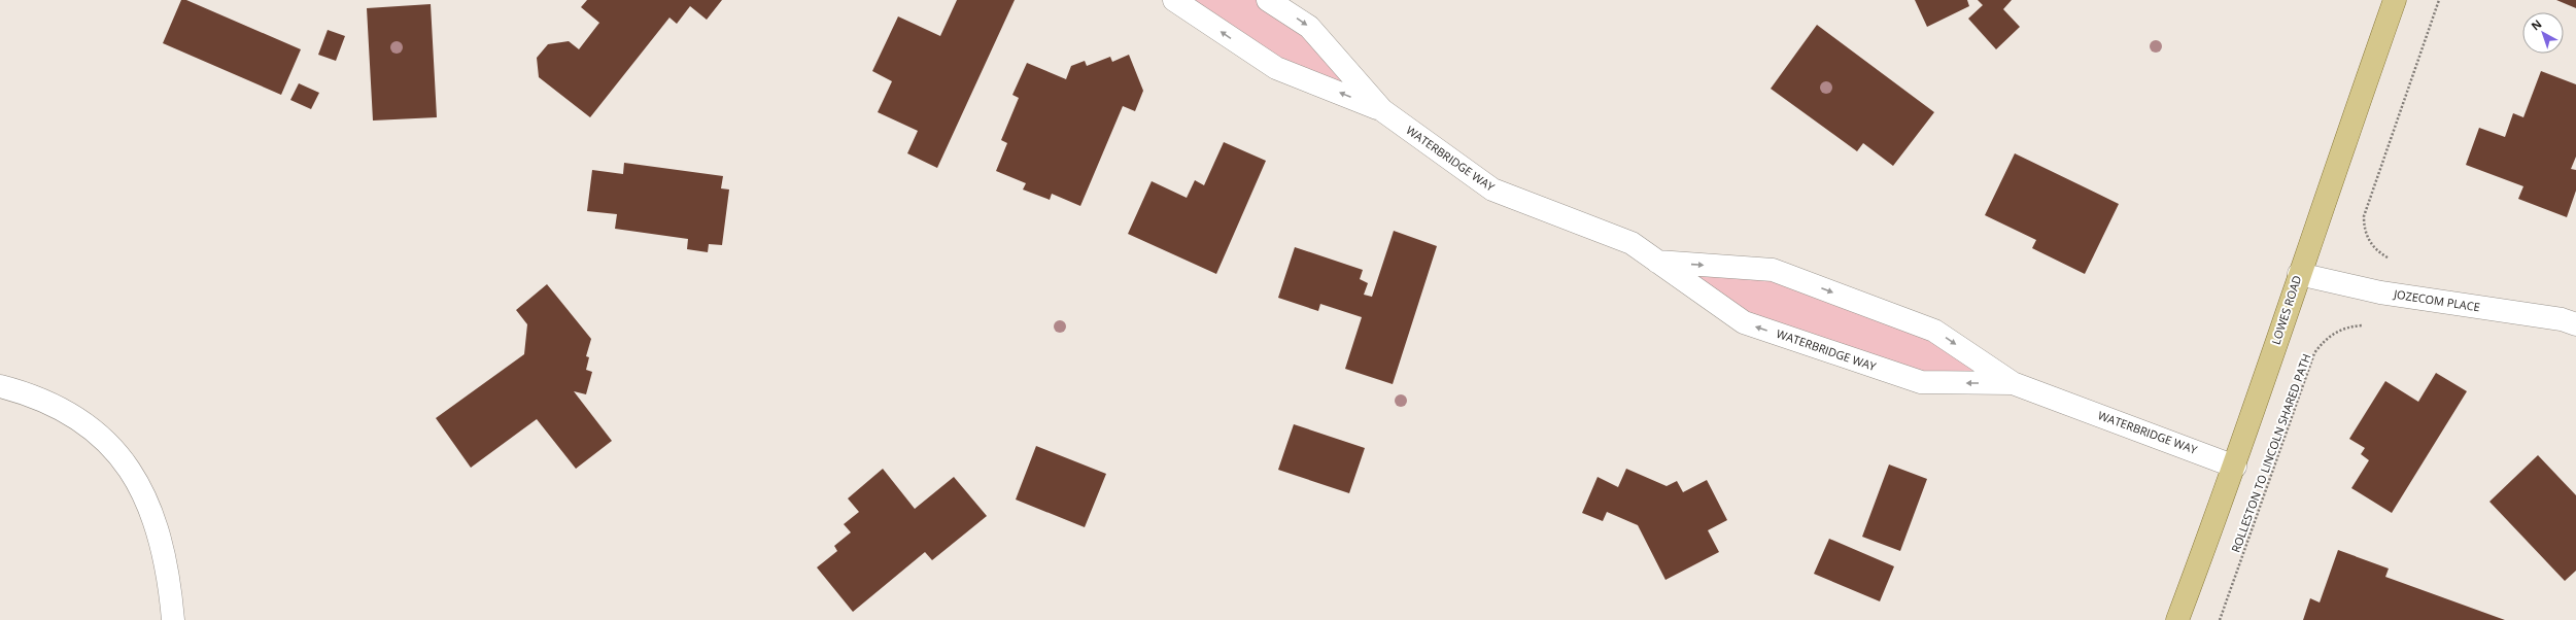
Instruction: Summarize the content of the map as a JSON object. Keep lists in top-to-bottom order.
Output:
{
  "streets": {
    "main road": ["LOWES ROAD"],
    "street": ["WATERBRIDGE WAY", "JOZECOM PLACE"],
    "path": ["ROLLESTON TO LINCOLN SHARED PATH"]
  },
  "crossings": [
    ["WATERBRIDGE WAY", "LOWES ROAD"],
    ["JOZECOM PLACE", "LOWES ROAD"]
  ],
  "north": "top left"
}
